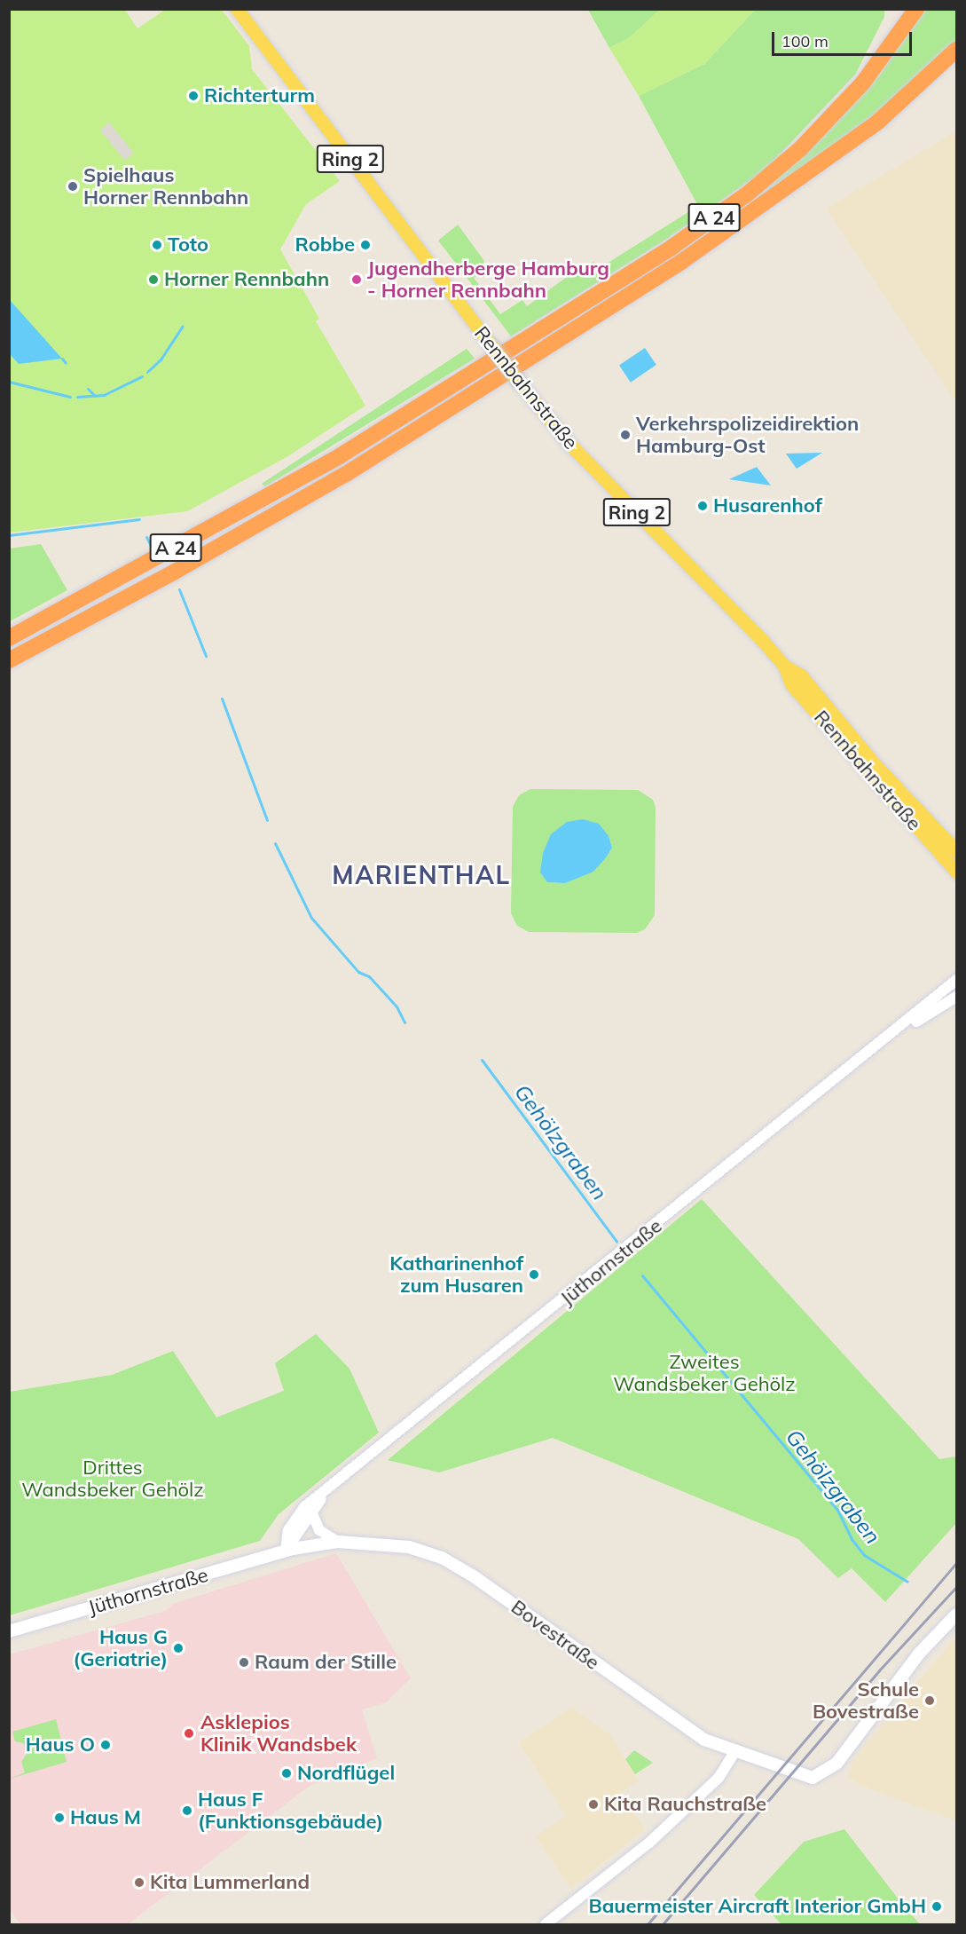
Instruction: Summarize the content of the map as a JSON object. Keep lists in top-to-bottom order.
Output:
{
  "streets": {
    "highway": ["A 24"],
    "main road": [
      "Ring 2",
      "Rennbahnstraße",
      "Jüthornstraße",
      "Bovestraße"
    ]
  },
  "crossings": [
    ["Jüthornstraße", "Bovestraße"]
  ],
  "districts": ["MARIENTHAL"],
  "water": ["Gehölzgraben"],
  "parks": ["Zweites Wandsbeker Gehölz", "Drittes Wandsbeker Gehölz"],
  "places": [
    "Richterturm",
    "Spielhaus Horner Rennbahn",
    "Toto",
    "Robbe",
    "Horner Rennbahn",
    "Jugendherberge Hamburg - Horner Rennbahn",
    "Verkehrspolizeidirektion Hamburg-Ost",
    "Husarenhof",
    "Katharinenhof zum Husaren",
    "Haus G (Geriatrie)",
    "Raum der Stille",
    "Schule Bovestraße",
    "Asklepios Klinik Wandsbek",
    "Haus O",
    "Nordflügel",
    "Kita Rauchstraße",
    "Haus F (Funktionsgebäude)",
    "Haus M",
    "Kita Lummerland",
    "Bauermeister Aircraft Interior GmbH"
  ],
  "scale_bar": "100 m"
}
